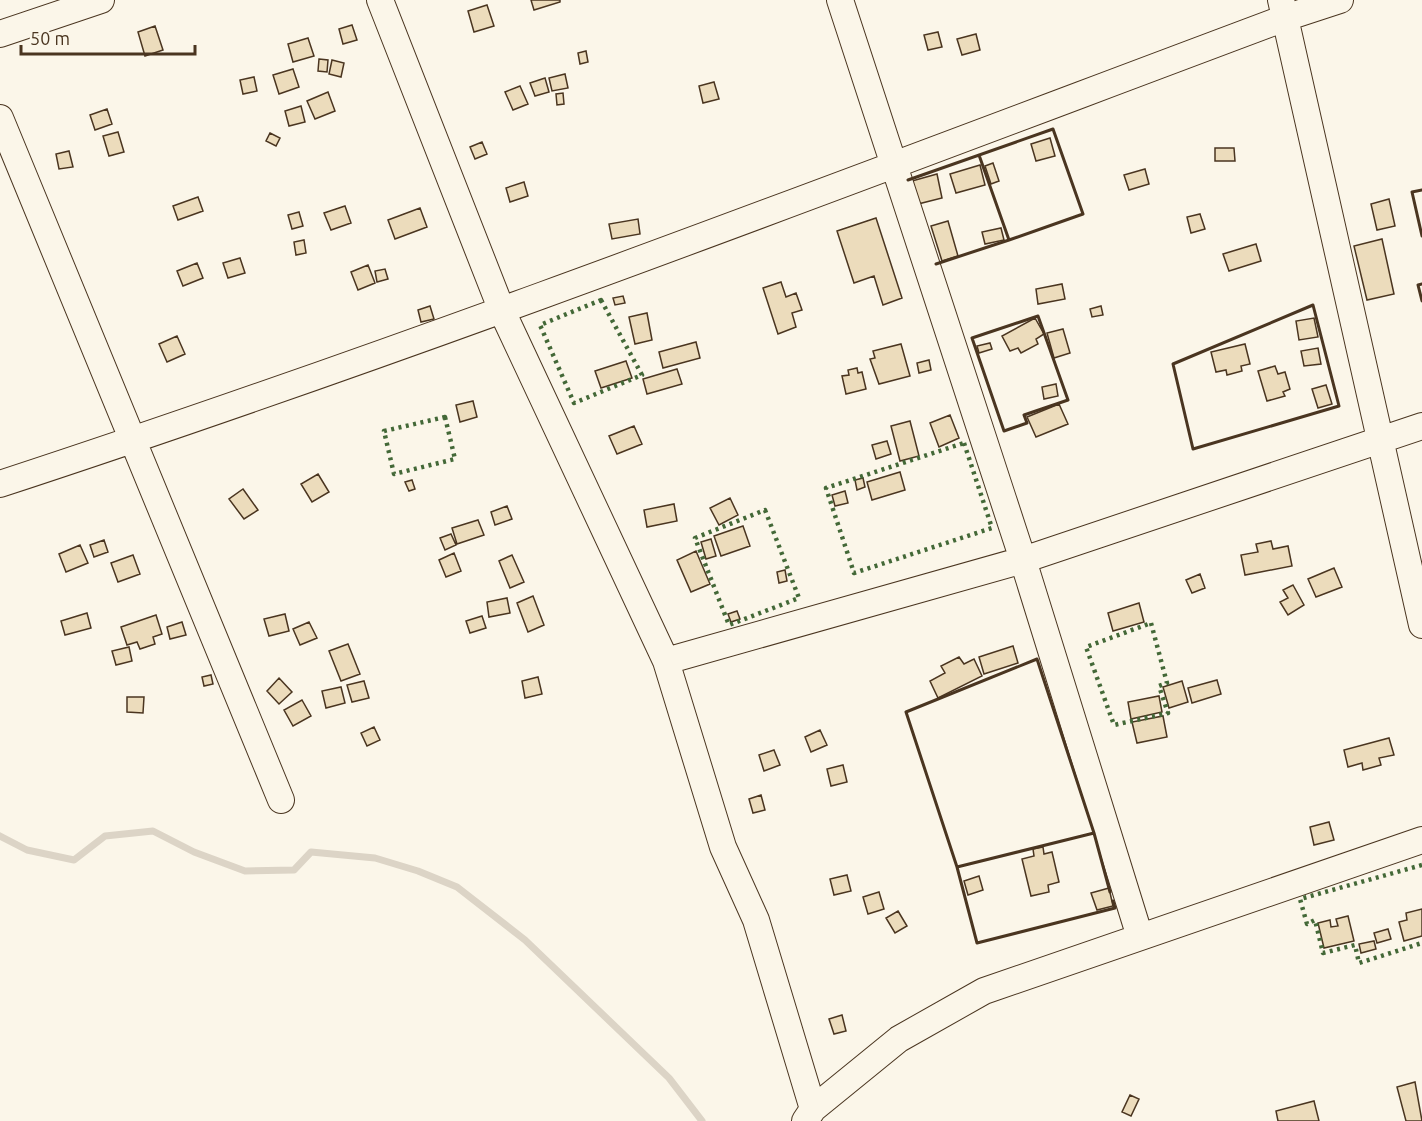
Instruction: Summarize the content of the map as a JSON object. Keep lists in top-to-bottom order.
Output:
{
  "scale_bar": "50 m"
}
